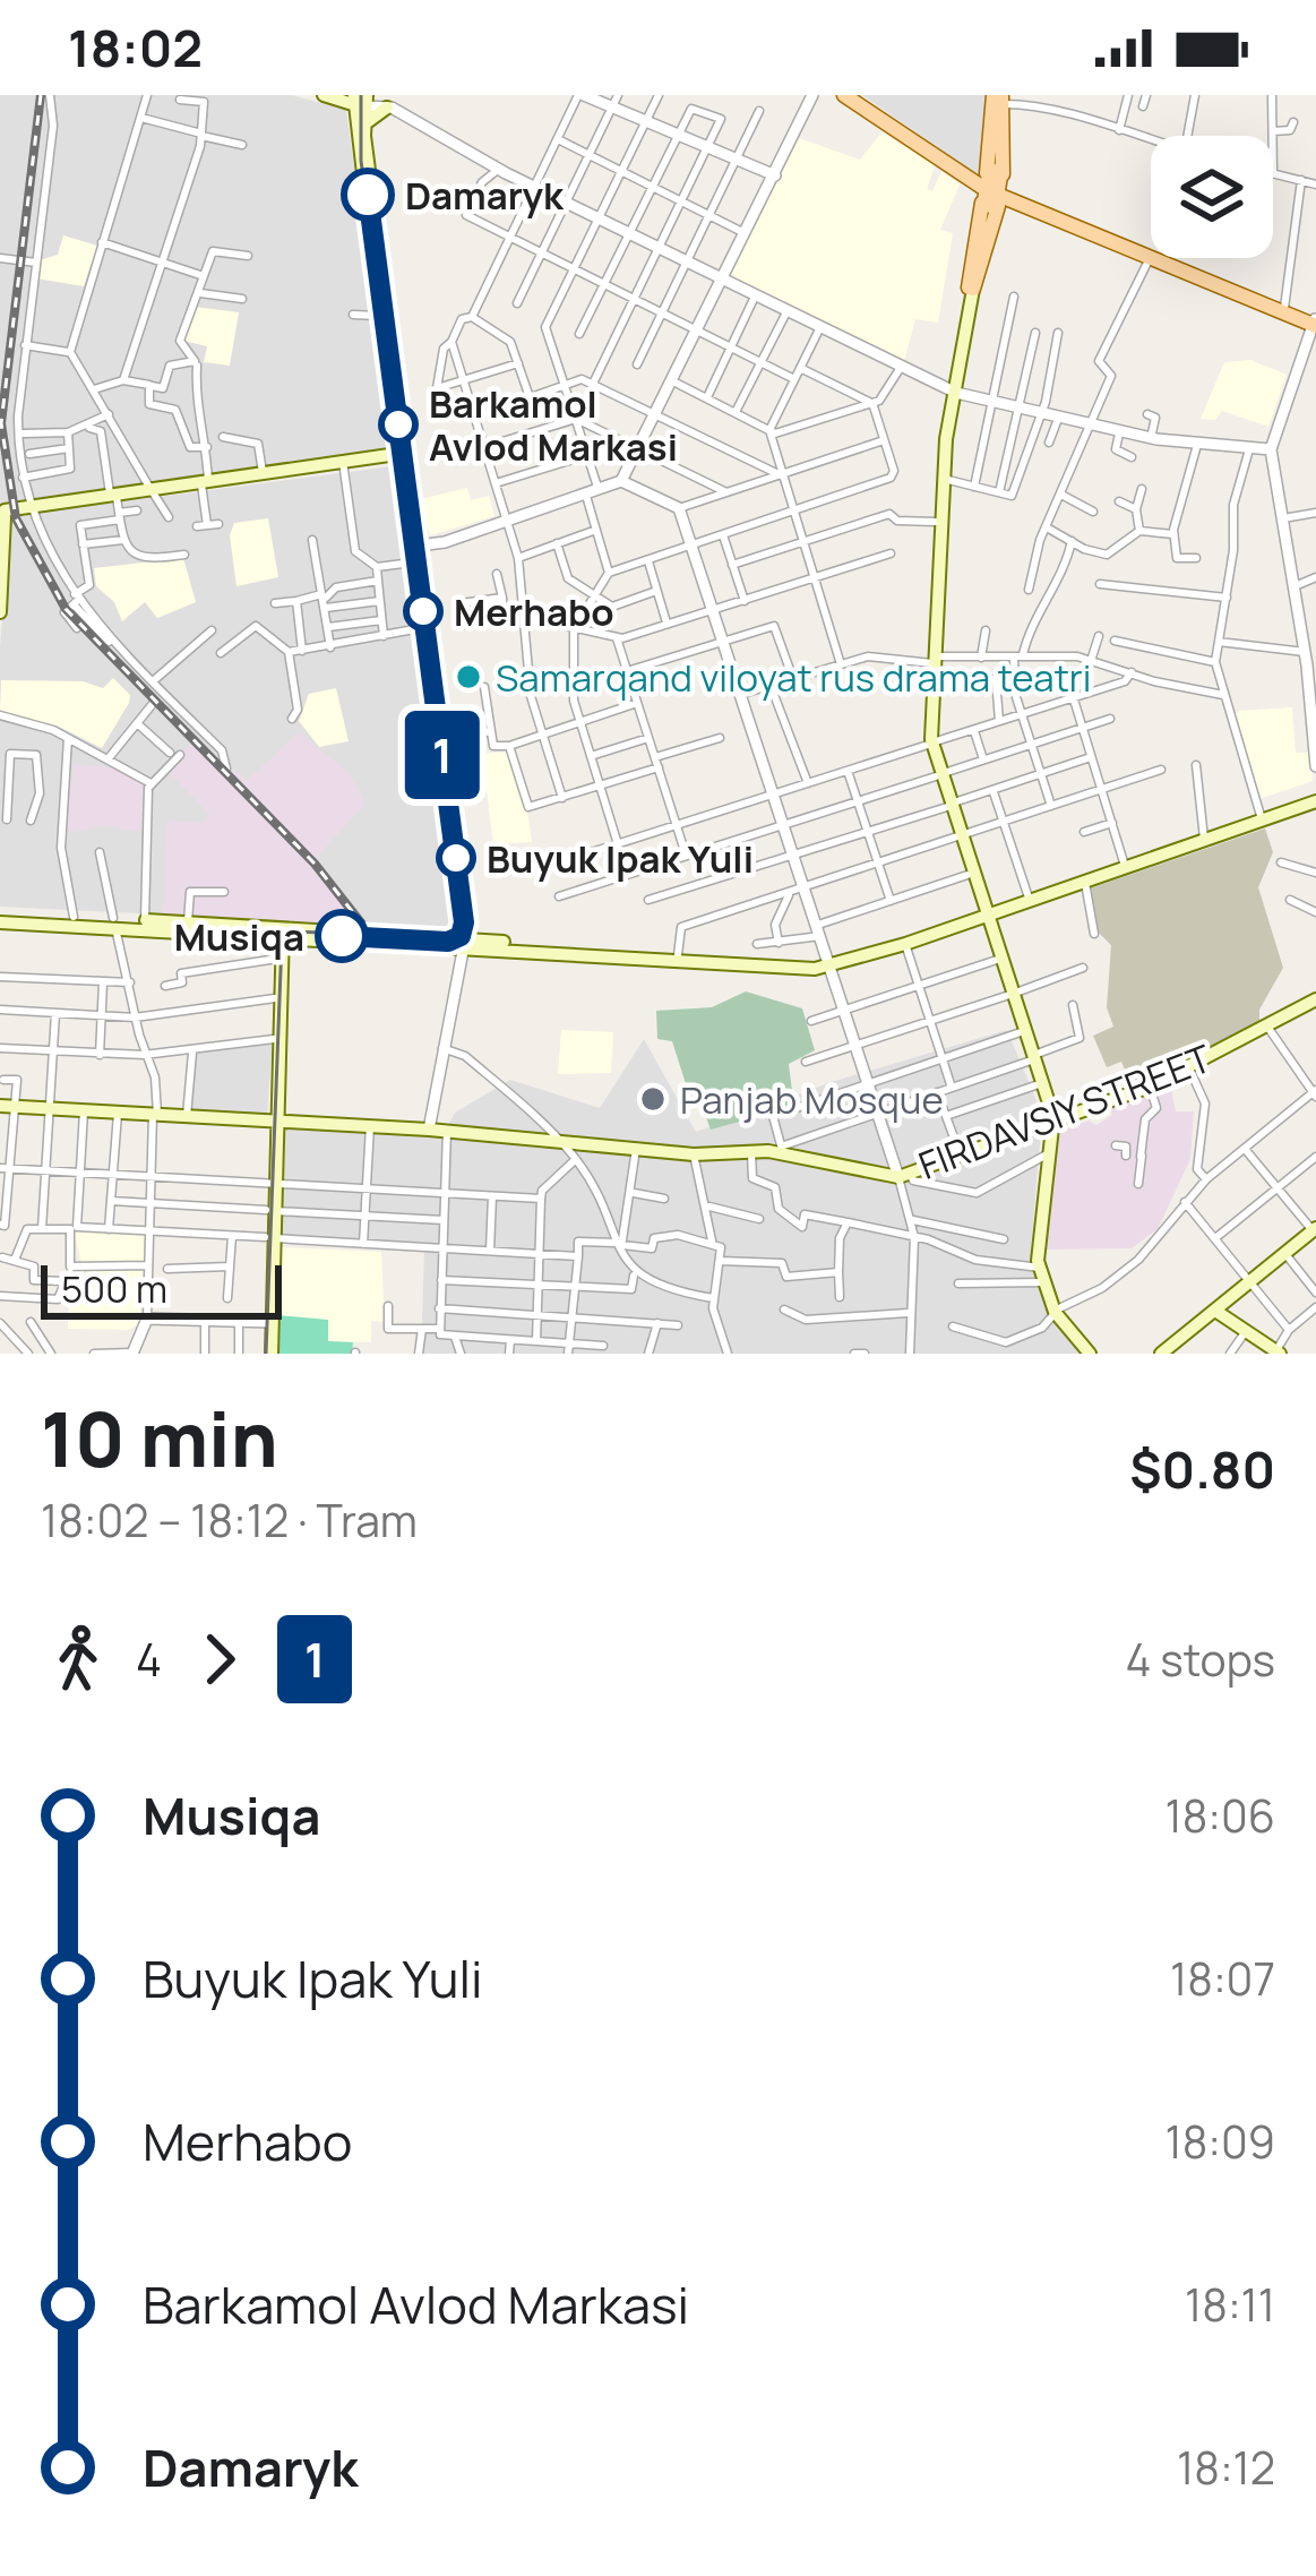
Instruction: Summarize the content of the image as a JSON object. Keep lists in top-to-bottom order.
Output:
{
  "streets": {
    "main road": ["FIRDAVSIY STREET"]
  },
  "places": [
    "Damaryk",
    "Barkamol Avlod Markasi",
    "Merhabo",
    "Samarqand viloyat rus drama teatri",
    "Buyuk Ipak Yuli",
    "Musiqa",
    "Panjab Mosque"
  ],
  "lines": ["tram line 1"],
  "scale_bar": "500 m",
  "page": {
    "status": "18:02",
    "on_map": "1",
    "scale": "500 m",
    "heading": ["10 min", "18:02 – 18:12 · Tram", "$0.80"],
    "legs": ["4", "1", "4 stops"],
    "list": [
      {
        "name": "Musiqa",
        "value": "18:06"
      },
      {
        "name": "Buyuk Ipak Yuli",
        "value": "18:07"
      },
      {
        "name": "Merhabo",
        "value": "18:09"
      },
      {
        "name": "Barkamol Avlod Markasi",
        "value": "18:11"
      },
      {
        "name": "Damaryk",
        "value": "18:12"
      }
    ]
  }
}
